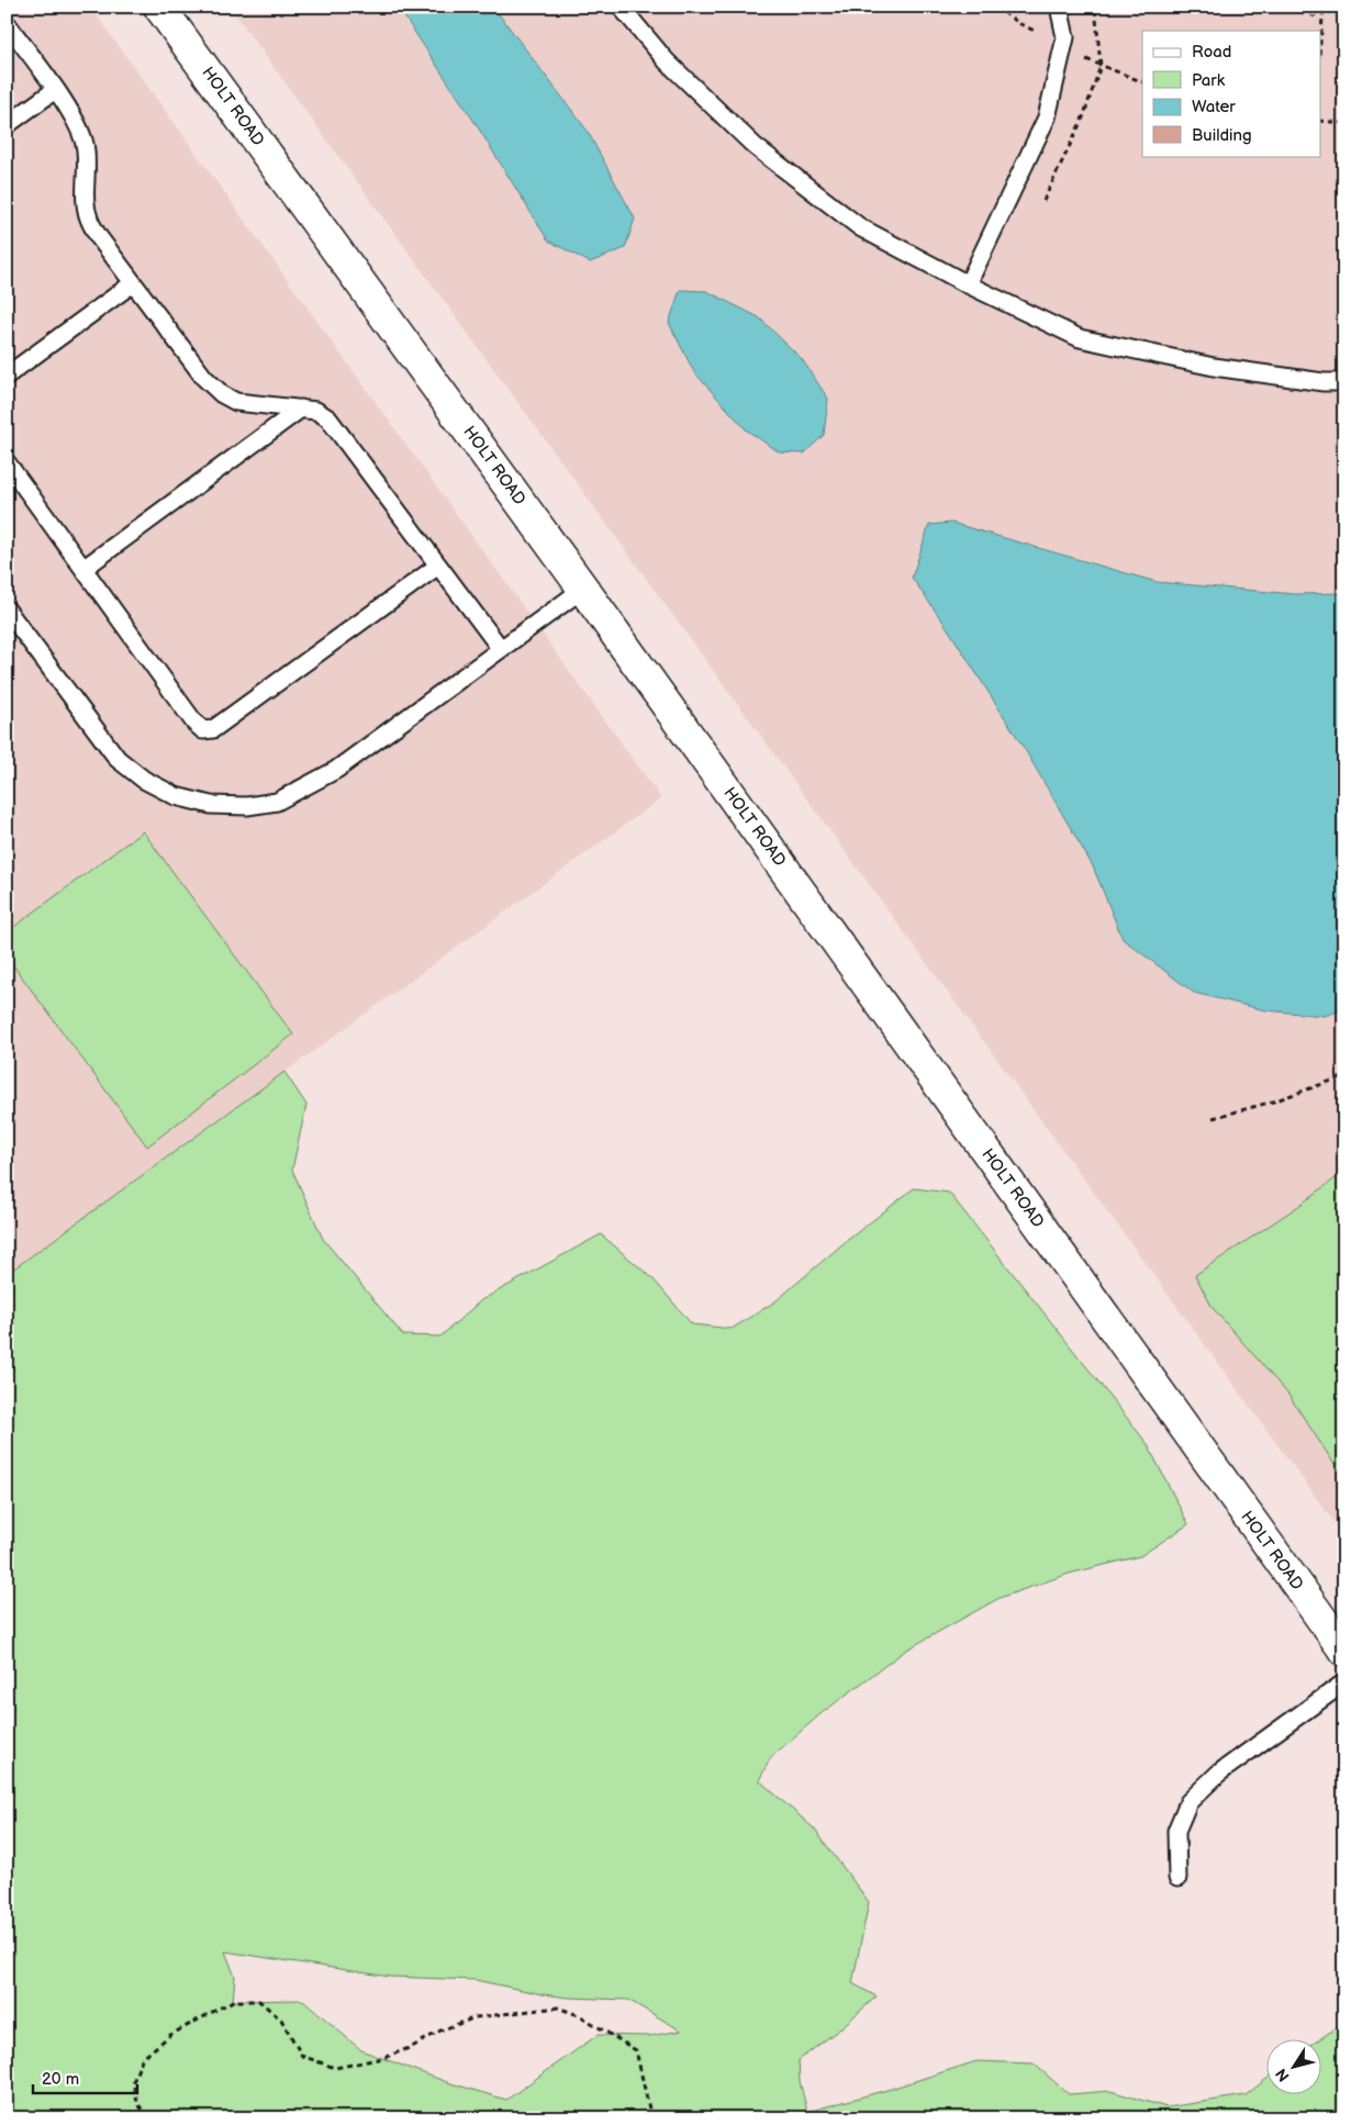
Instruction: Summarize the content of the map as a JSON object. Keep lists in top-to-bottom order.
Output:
{
  "streets": {
    "main road": ["HOLT ROAD"]
  },
  "legend": [
    "Road",
    "Park",
    "Water",
    "Building"
  ],
  "scale_bar": "20 m",
  "north": "bottom left"
}
